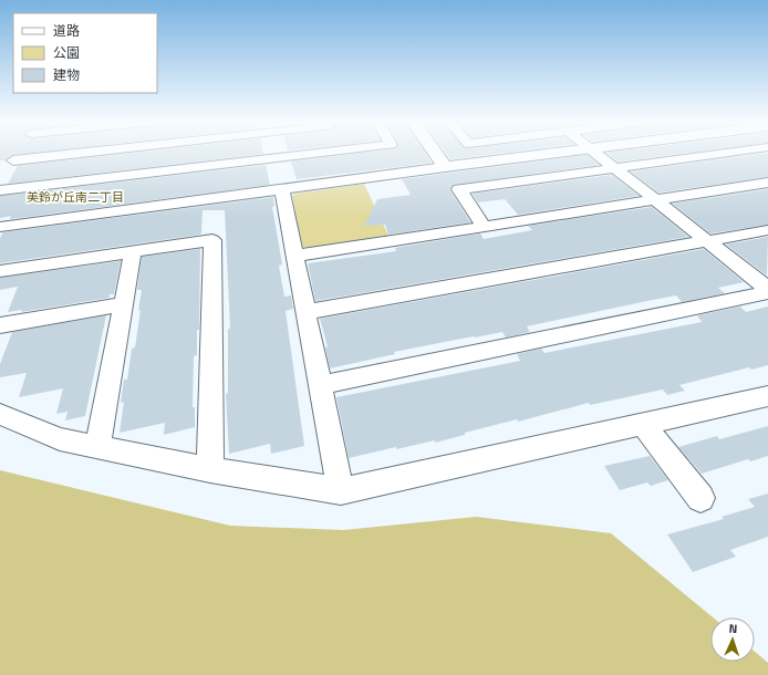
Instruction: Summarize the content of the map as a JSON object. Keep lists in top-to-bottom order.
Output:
{
  "districts": ["美鈴が丘南二丁目"],
  "legend": ["道路", "公園", "建物"],
  "north": "top"
}
